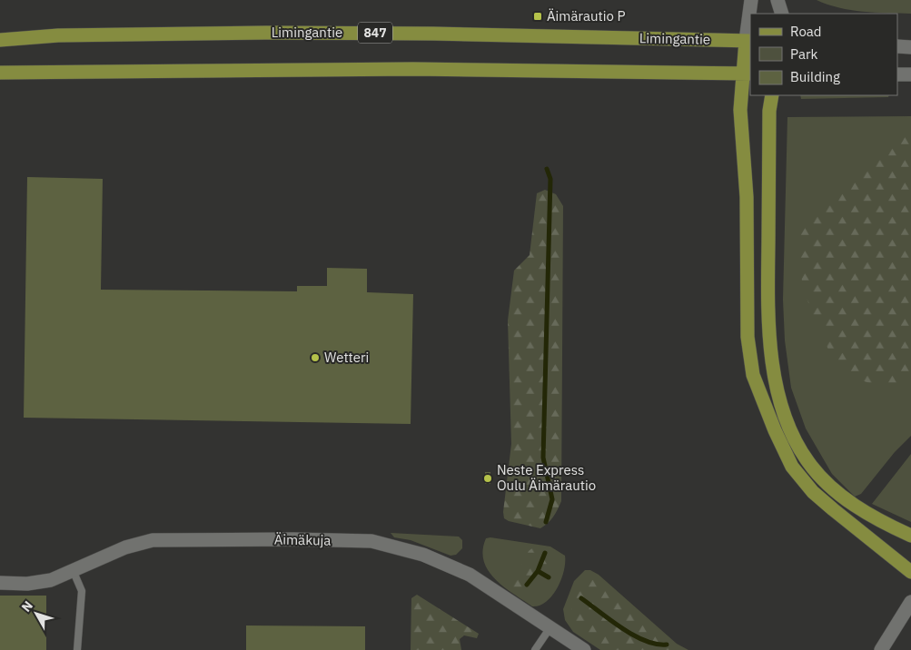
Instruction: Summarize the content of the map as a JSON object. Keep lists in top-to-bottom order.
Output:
{
  "streets": {
    "main road": ["Limingantie", "847"],
    "street": ["Äimäkuja"]
  },
  "places": {
    "transit": ["Äimärautio P"],
    "other": ["Wetteri", "Neste Express Oulu Äimärautio"]
  },
  "legend": ["Road", "Park", "Building"],
  "north": "top left"
}
